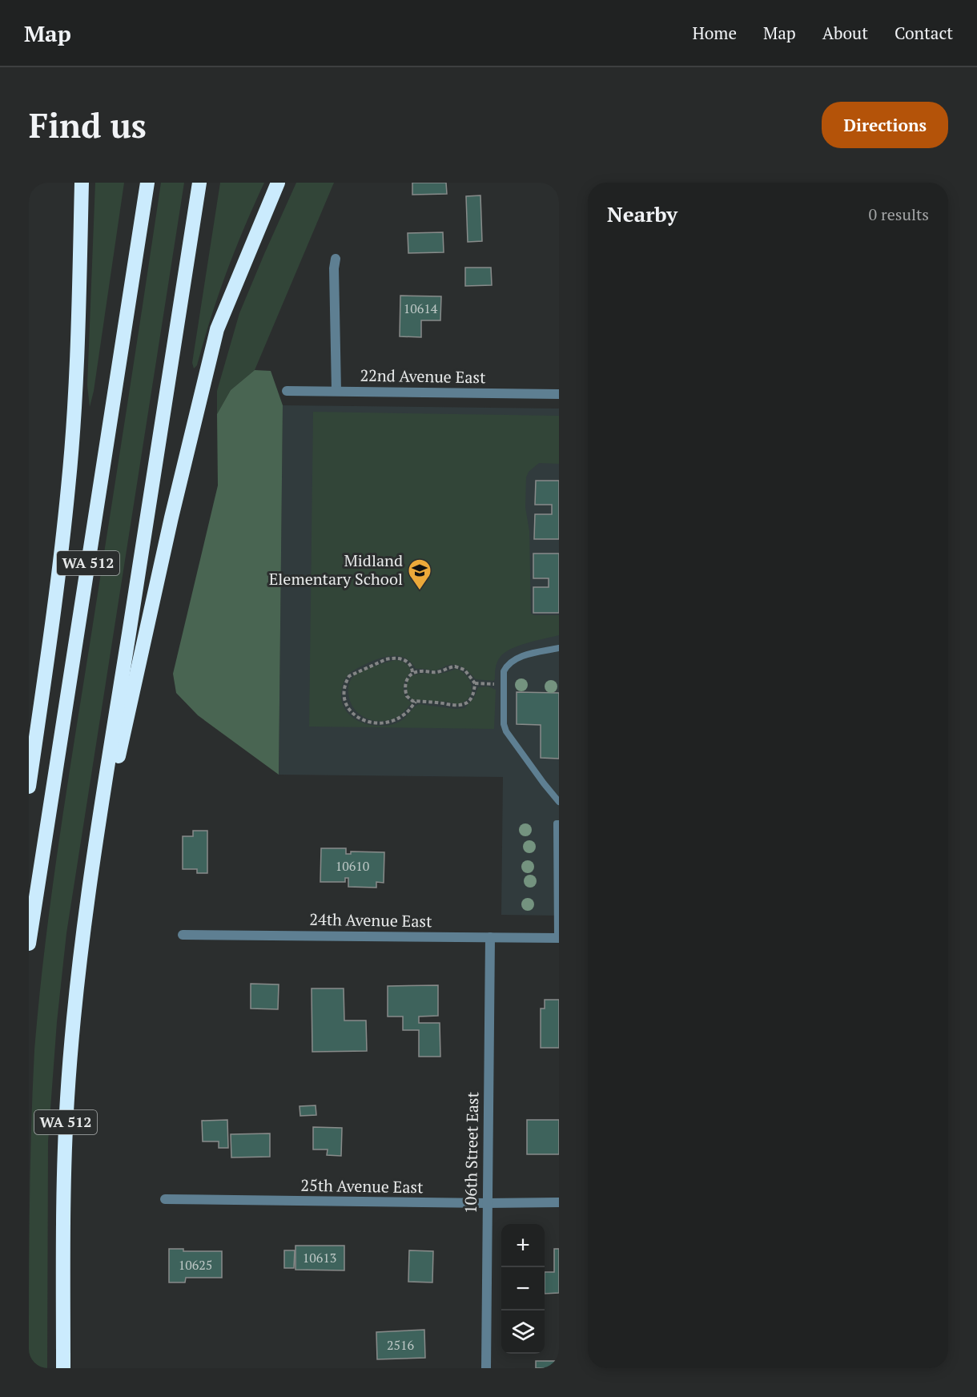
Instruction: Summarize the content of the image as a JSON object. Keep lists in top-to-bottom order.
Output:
{
  "streets": {
    "highway": ["WA 512"],
    "street": [
      "22nd Avenue East",
      "24th Avenue East",
      "106th Street East",
      "25th Avenue East"
    ]
  },
  "crossings": [
    ["24th Avenue East", "106th Street East"],
    ["106th Street East", "25th Avenue East"]
  ],
  "places": {
    "school or university": ["Midland Elementary School"]
  },
  "house_numbers": [
    "10614",
    "10610",
    "10613",
    "10625",
    "2516"
  ],
  "page": {
    "header": "Map",
    "nav": [
      "Home",
      "Map",
      "About",
      "Contact"
    ],
    "buttons": "Directions",
    "title": "Find us",
    "heading": ["Nearby", "0 results"],
    "map_buttons": ["+", "−"]
  }
}
